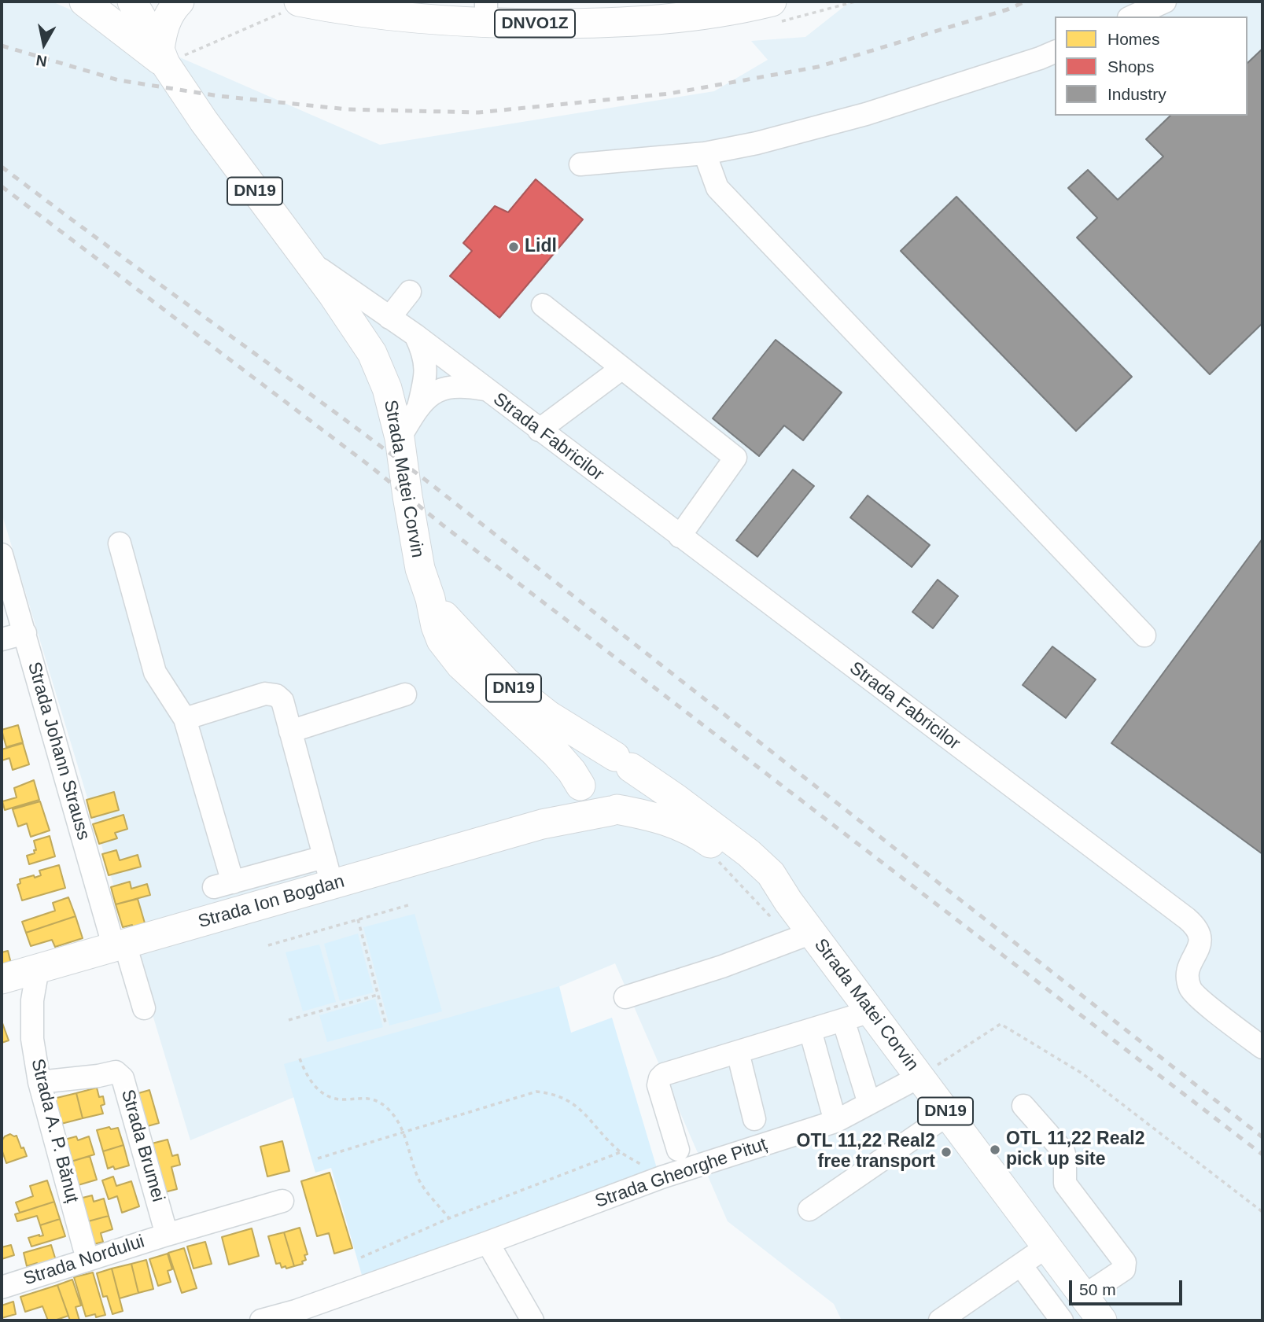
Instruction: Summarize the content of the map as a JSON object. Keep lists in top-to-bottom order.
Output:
{
  "streets": {
    "main road": [
      "DNVO1Z",
      "DN19",
      "Strada Matei Corvin",
      "Strada Ion Bogdan"
    ],
    "street": [
      "Strada Fabricilor",
      "Strada Johann Strauss",
      "Strada A. P. Bănuț",
      "Strada Brumei",
      "Strada Gheorghe Pituț",
      "Strada Nordului"
    ]
  },
  "crossings": [
    ["DN19", "Strada Matei Corvin"],
    ["DN19", "Strada Ion Bogdan"],
    ["Strada Fabricilor", "Strada Matei Corvin"],
    ["Strada Matei Corvin", "Strada Ion Bogdan"],
    ["Strada Matei Corvin", "Strada Gheorghe Pituț"],
    ["Strada Johann Strauss", "Strada Ion Bogdan"],
    ["Strada Ion Bogdan", "Strada A. P. Bănuț"],
    ["Strada A. P. Bănuț", "Strada Brumei"],
    ["Strada A. P. Bănuț", "Strada Nordului"],
    ["Strada Brumei", "Strada Nordului"]
  ],
  "places": ["Lidl", "OTL 11,22 Real2 pick up site", "OTL 11,22 Real2 free transport"],
  "legend": ["Homes", "Shops", "Industry"],
  "scale_bar": "50 m",
  "north": "bottom"
}
